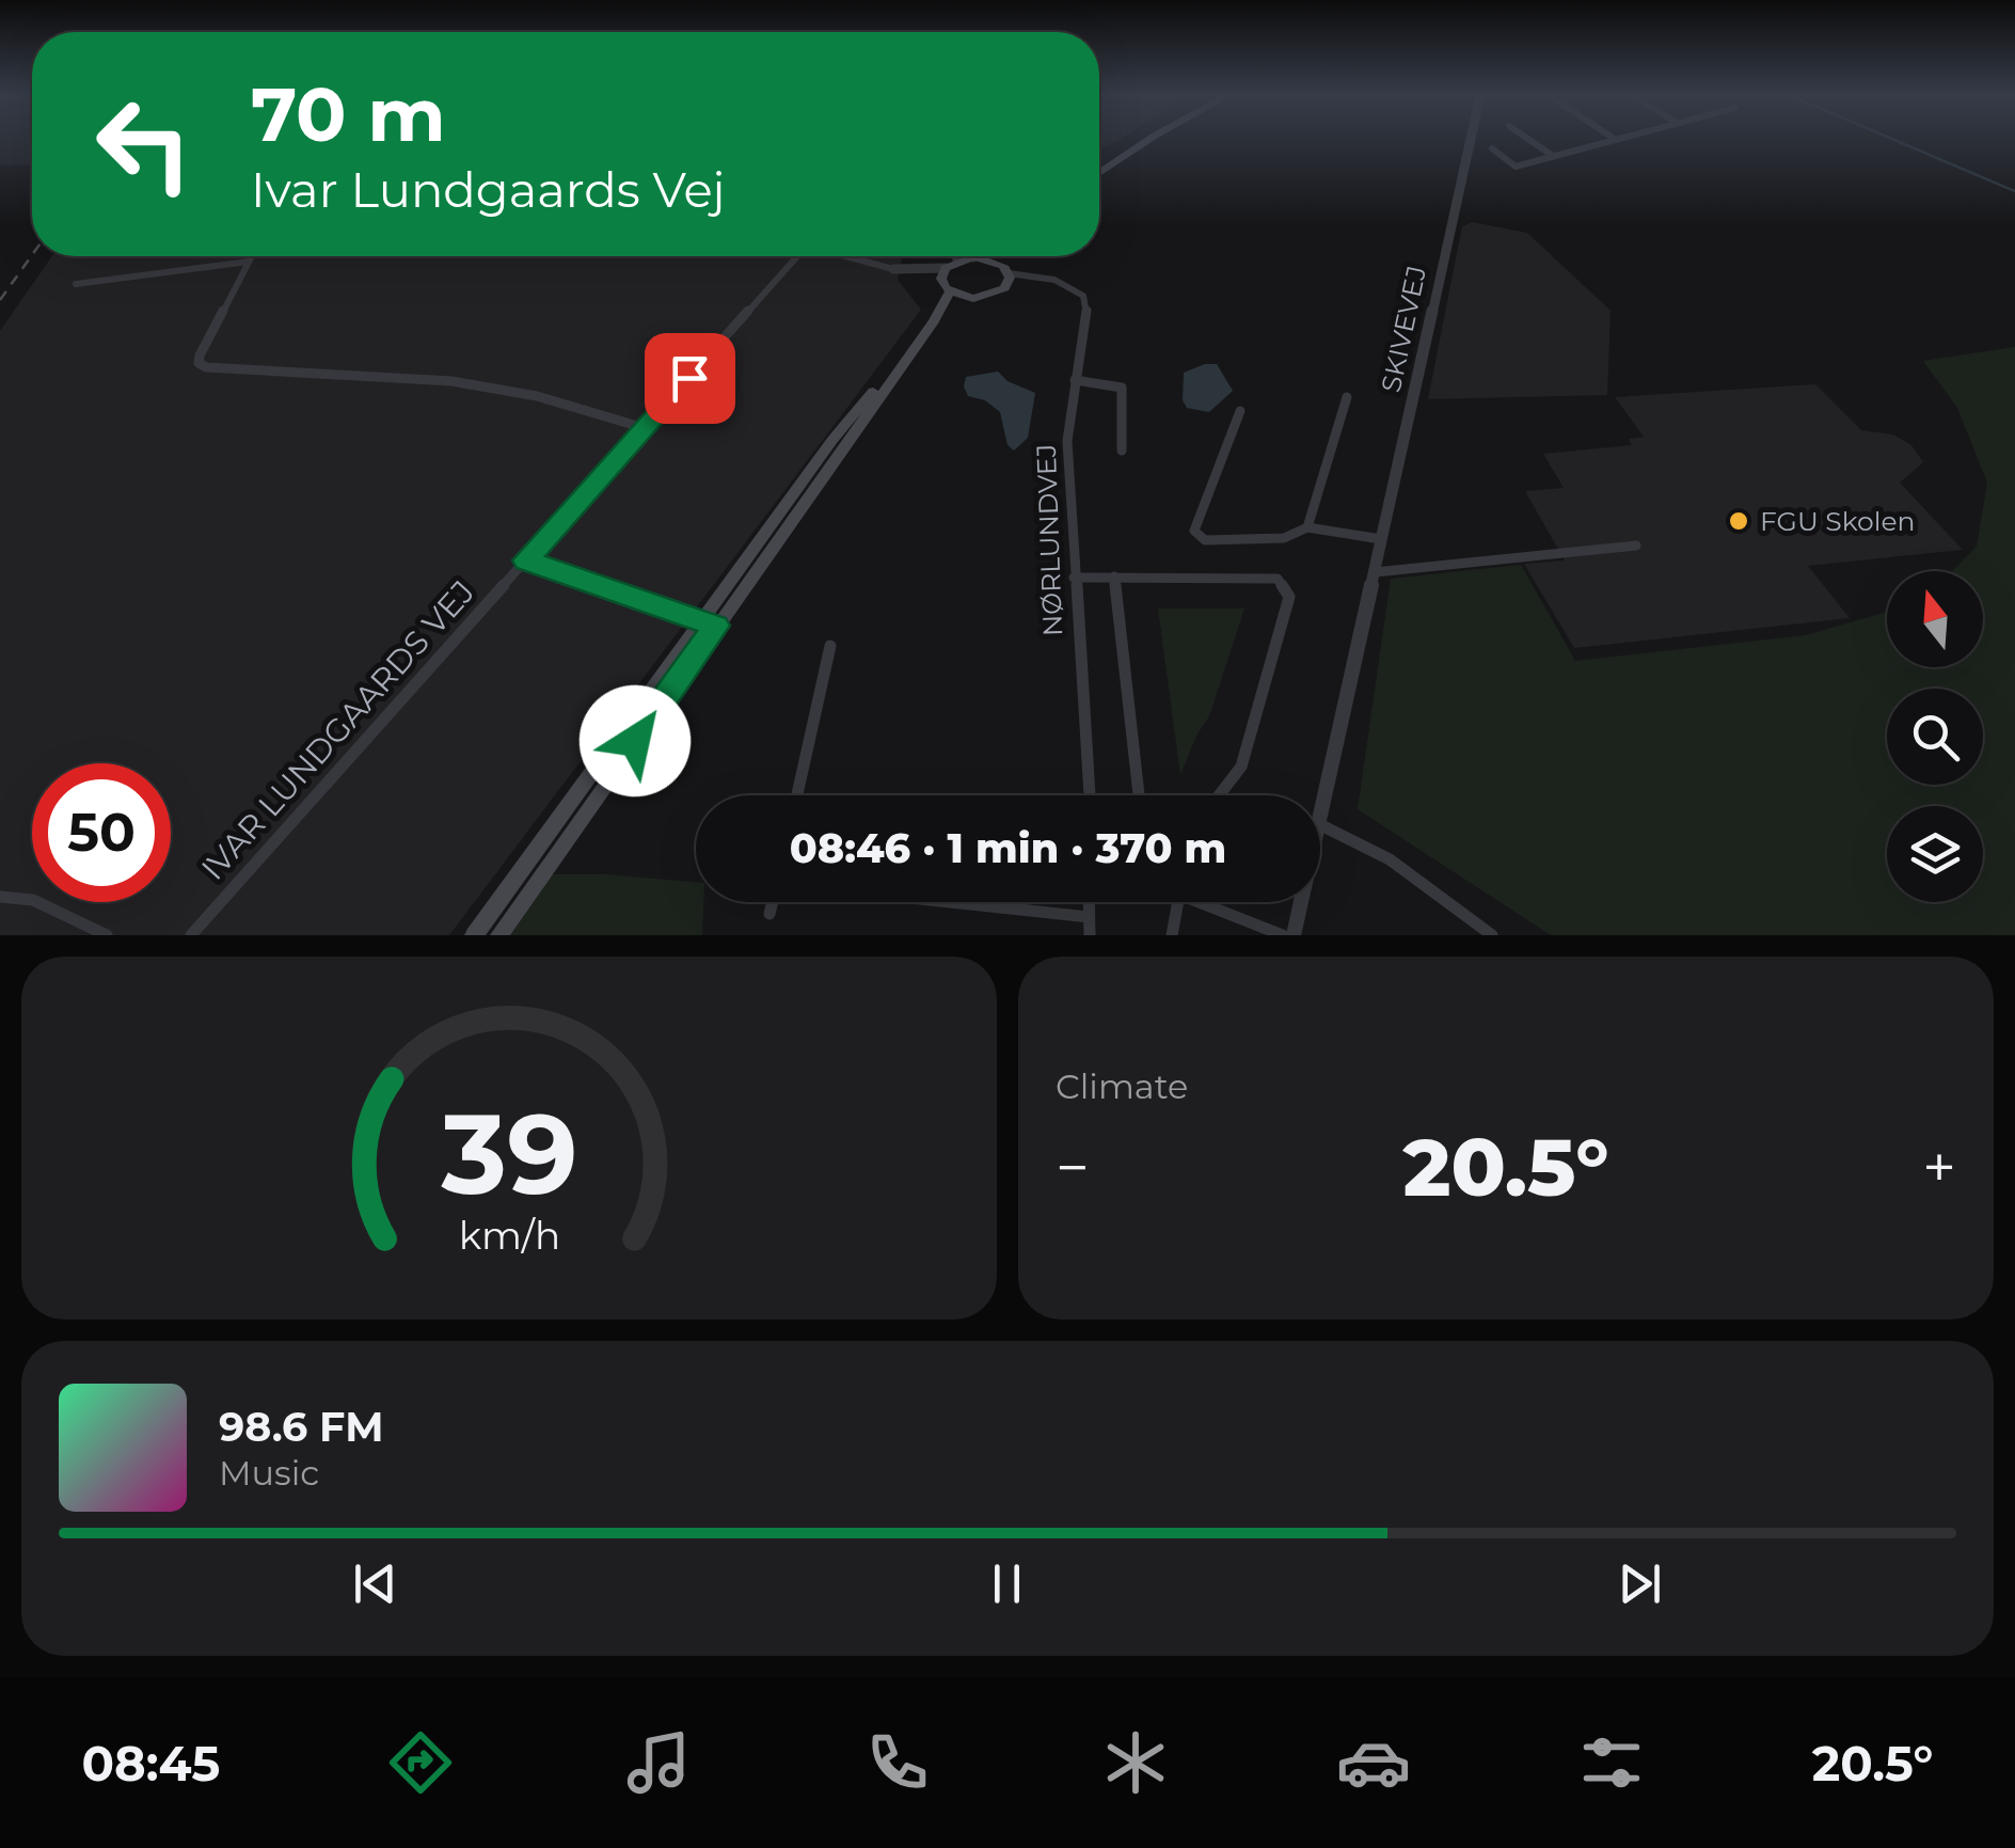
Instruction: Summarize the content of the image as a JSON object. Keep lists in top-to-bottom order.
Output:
{
  "streets": {
    "street": ["SKIVEVEJ", "NØRLUNDVEJ", "IVAR LUNDGAARDS VEJ"]
  },
  "places": ["FGU Skolen"],
  "north": "top",
  "page": {
    "turn": ["70 m", "Ivar Lundgaards Vej"],
    "limit": "50",
    "trip": "08:46 · 1 min · 370 m",
    "tile": "Climate",
    "heat": ["−", "20.5°", "+"],
    "song": ["98.6 FM", "Music"],
    "tabs": ["08:45", "20.5°"],
    "gauge": ["39", "km/h"]
  }
}
